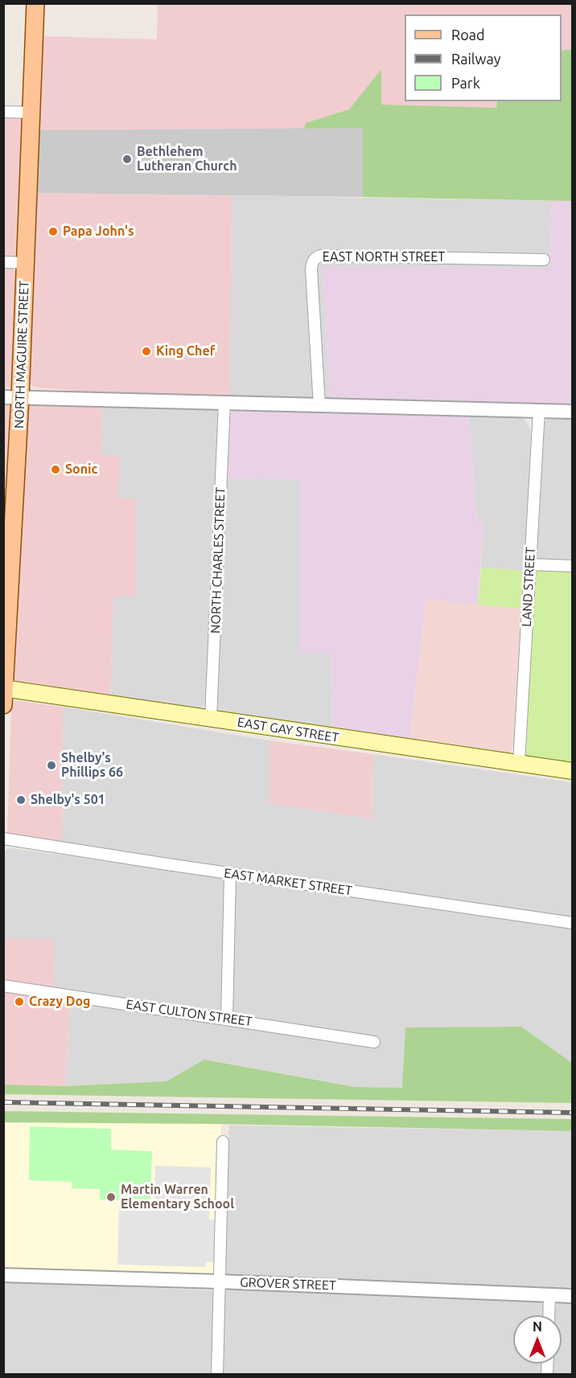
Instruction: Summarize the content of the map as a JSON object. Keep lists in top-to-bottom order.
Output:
{
  "streets": {
    "main road": ["NORTH MAGUIRE STREET", "EAST GAY STREET"],
    "street": [
      "EAST NORTH STREET",
      "NORTH CHARLES STREET",
      "LAND STREET",
      "EAST MARKET STREET",
      "EAST CULTON STREET",
      "GROVER STREET"
    ]
  },
  "crossings": [
    ["NORTH MAGUIRE STREET", "EAST GAY STREET"],
    ["NORTH CHARLES STREET", "EAST GAY STREET"],
    ["LAND STREET", "EAST GAY STREET"]
  ],
  "places": [
    "Bethlehem Lutheran Church",
    "Papa John's",
    "King Chef",
    "Sonic",
    "Shelby's Phillips 66",
    "Shelby's 501",
    "Crazy Dog",
    "Martin Warren Elementary School"
  ],
  "legend": ["Road", "Railway", "Park"],
  "north": "top"
}
